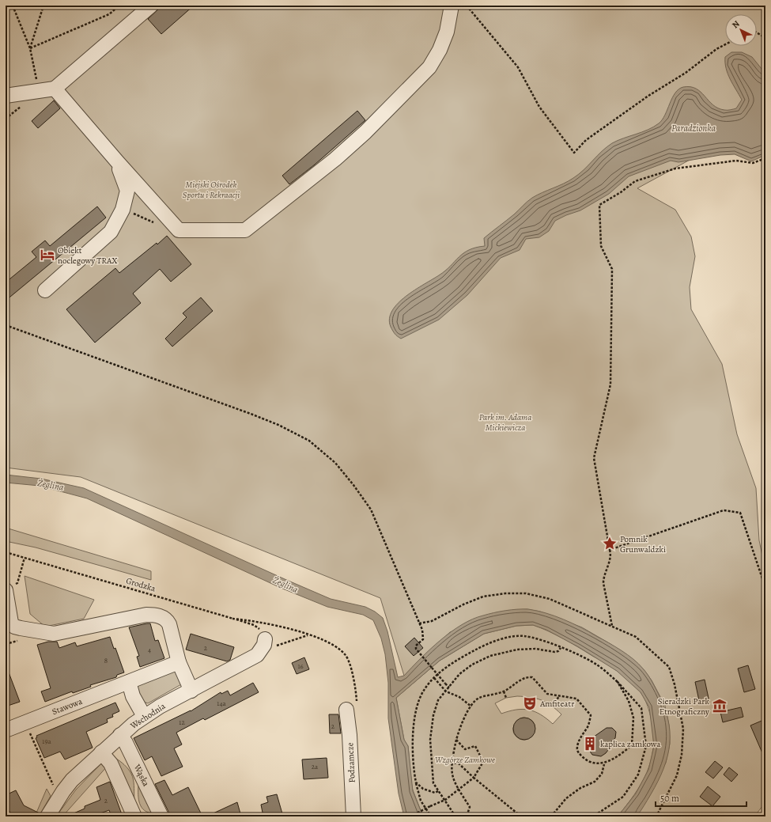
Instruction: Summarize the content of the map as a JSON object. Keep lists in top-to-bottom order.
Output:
{
  "streets": {
    "street": [
      "Stawowa",
      "Wschodnia",
      "Podzamcze",
      "Wąska"
    ],
    "path": ["Grodzka"]
  },
  "crossings": [
    ["Grodzka", "Wschodnia"],
    ["Wschodnia", "Wąska"]
  ],
  "water": ["Paradzionka", "Żeglina"],
  "parks": ["Miejski Ośrodek Sportu i Rekraacji", "Park im. Adama Mickiewicza", "Wzgórze Zamkowe"],
  "places": {
    "hotel": ["Obiekt noclegowy TRAX"],
    "place": ["Pomnik Grunwaldzki"],
    "theatre": ["Amfiteatr"],
    "museum": ["Sieradzki Park Etnograficzny"],
    "building": ["kaplica zamkowa"]
  },
  "house_numbers": [
    "2",
    "4",
    "8",
    "16",
    "14a",
    "12",
    "2",
    "19a",
    "2a",
    "2"
  ],
  "scale_bar": "50 m",
  "north": "top left"
}
